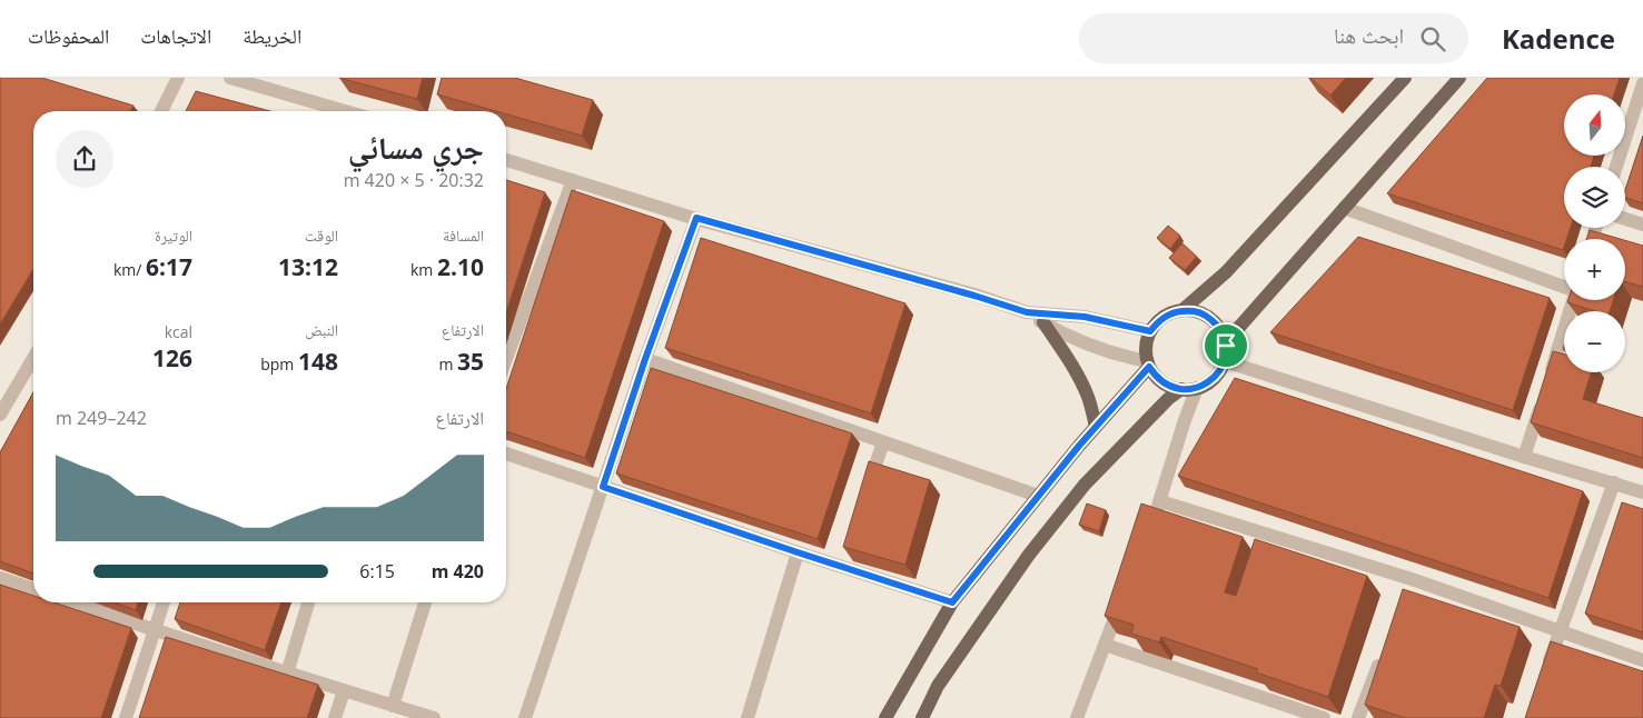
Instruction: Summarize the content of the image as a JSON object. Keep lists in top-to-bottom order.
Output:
{
  "north": "top",
  "page": {
    "header": "Kadence",
    "search": "ابحث هنا",
    "nav": ["الخريطة", "الاتجاهات", "المحفوظات"],
    "map_buttons": ["+", "−"],
    "heading": ["جري مسائي", "20:32 · 5 × 420 m"],
    "stats": [
      ["المسافة", "2.10 km"],
      ["الوقت", "13:12"],
      ["الوتيرة", "6:17 /km"],
      ["الارتفاع", "35 m"],
      ["النبض", "148 bpm"],
      ["kcal", "126"]
    ],
    "chart": ["الارتفاع", "242–249 m"],
    "list": [
      {
        "name": "420 m",
        "note": "6:15"
      }
    ]
  }
}
